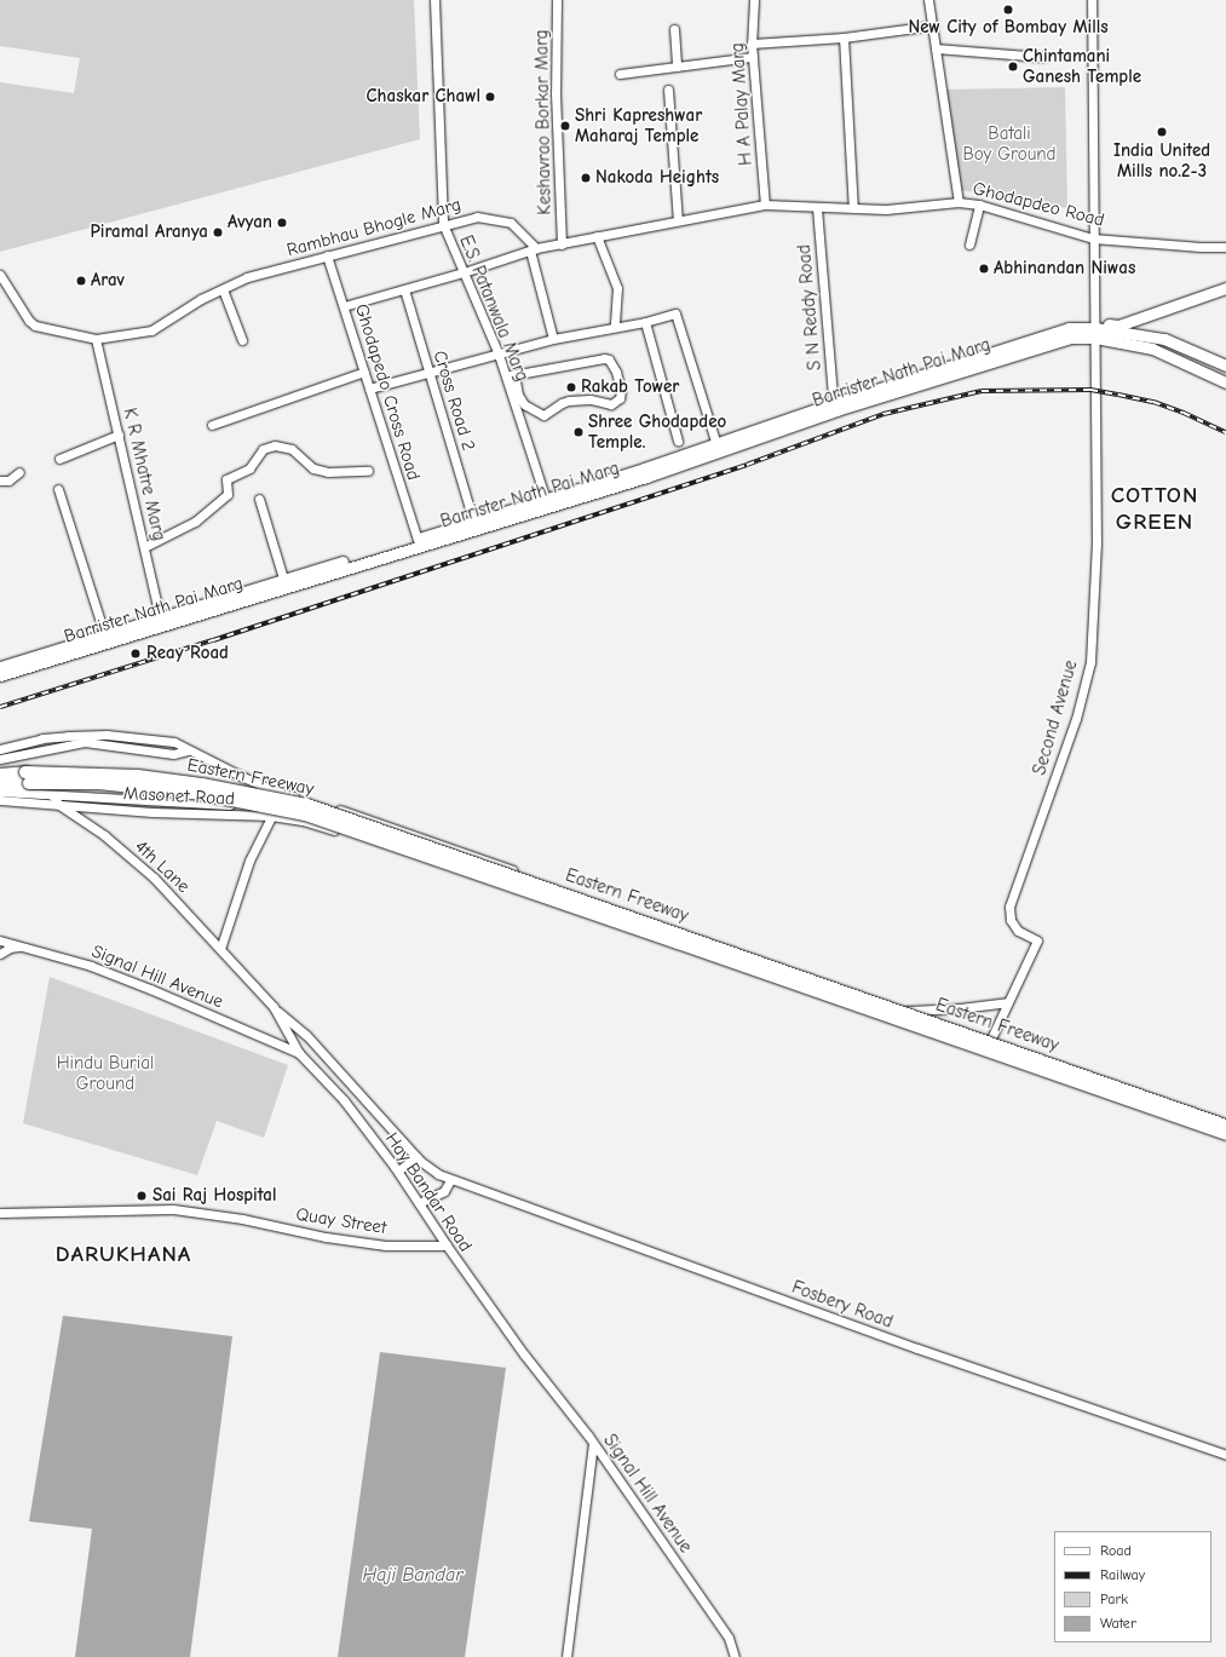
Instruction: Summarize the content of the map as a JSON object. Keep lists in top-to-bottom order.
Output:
{
  "streets": {
    "highway": ["Eastern Freeway"],
    "main road": ["Barrister Nath Pai Marg"],
    "street": [
      "H A Palay Marg",
      "Keshavrao Borkar Marg",
      "Ghodapdeo Road",
      "Rambhau Bhogle Marg",
      "S N Reddy Road",
      "E.S. Patanwala Marg",
      "Ghodapedo Cross Road",
      "Cross Road 2",
      "K R Mhatre Marg",
      "Second Avenue",
      "Masonet Road",
      "4th Lane",
      "Signal Hill Avenue",
      "Hay Bandar Road",
      "Quay Street",
      "Fosbery Road"
    ]
  },
  "crossings": [
    ["Rambhau Bhogle Marg", "E.S. Patanwala Marg"],
    ["Rambhau Bhogle Marg", "Ghodapedo Cross Road"],
    ["Rambhau Bhogle Marg", "K R Mhatre Marg"],
    ["S N Reddy Road", "Barrister Nath Pai Marg"],
    ["E.S. Patanwala Marg", "Barrister Nath Pai Marg"],
    ["Barrister Nath Pai Marg", "Ghodapedo Cross Road"],
    ["Barrister Nath Pai Marg", "Cross Road 2"],
    ["Barrister Nath Pai Marg", "K R Mhatre Marg"],
    ["Barrister Nath Pai Marg", "Second Avenue"],
    ["Eastern Freeway", "Masonet Road"],
    ["Masonet Road", "4th Lane"],
    ["4th Lane", "Signal Hill Avenue"],
    ["4th Lane", "Hay Bandar Road"],
    ["4th Lane", "Fosbery Road"],
    ["Signal Hill Avenue", "Hay Bandar Road"],
    ["Hay Bandar Road", "Quay Street"]
  ],
  "districts": ["COTTON GREEN", "DARUKHANA"],
  "water": ["Haji Bandar"],
  "parks": ["Batali Boy Ground", "Hindu Burial Ground"],
  "places": [
    "New City of Bombay Mills",
    "Chintamani Ganesh Temple",
    "Chaskar Chawl",
    "Shri Kapreshwar Maharaj Temple",
    "India United Mills no.2-3",
    "Nakoda Heights",
    "Avyan",
    "Piramal Aranya",
    "Abhinandan Niwas",
    "Arav",
    "Rakab Tower",
    "Shree Ghodapdeo Temple.",
    "Reay Road",
    "Sai Raj Hospital"
  ],
  "legend": [
    "Road",
    "Railway",
    "Park",
    "Water"
  ]
}
